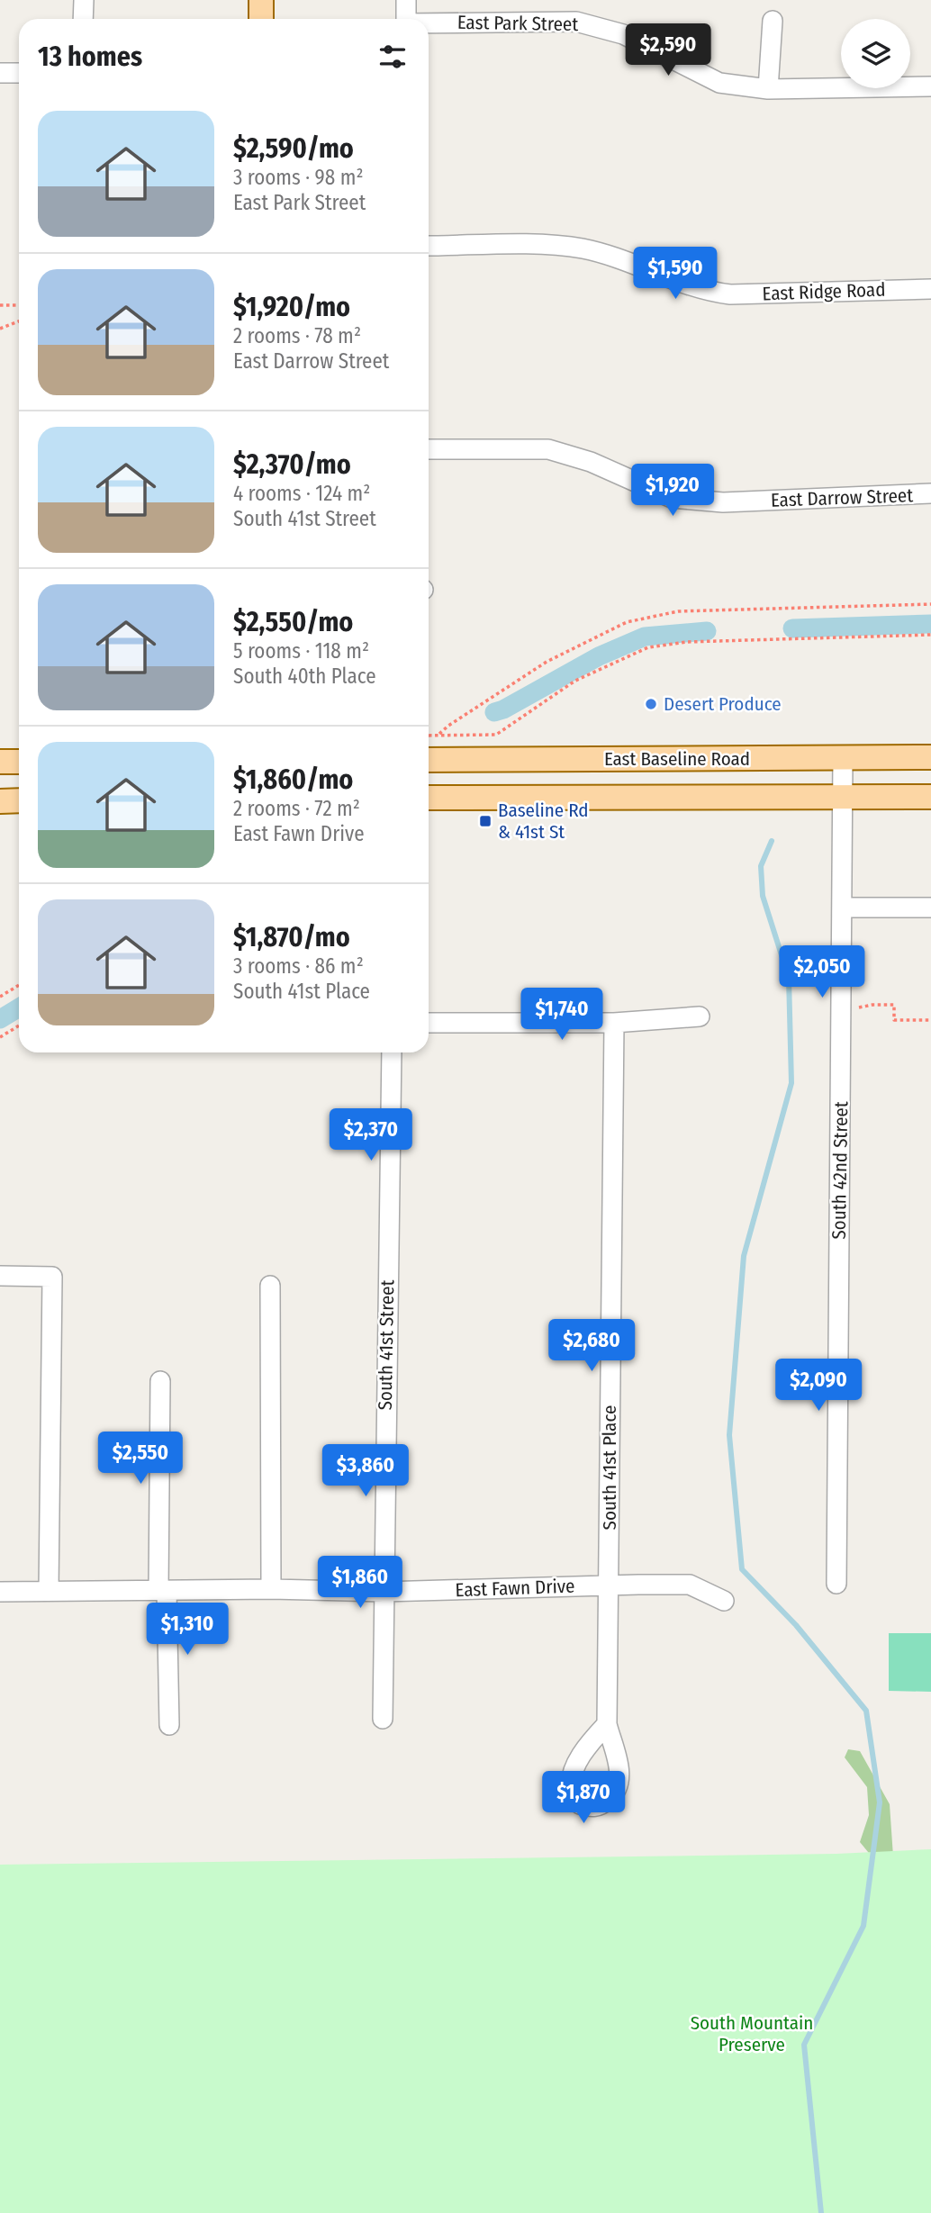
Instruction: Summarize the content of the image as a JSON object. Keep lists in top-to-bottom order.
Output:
{
  "streets": {
    "main road": ["East Baseline Road"],
    "street": [
      "East Park Street",
      "East Ridge Road",
      "East Darrow Street",
      "South 42nd Street",
      "South 41st Street",
      "South 41st Place",
      "East Fawn Drive"
    ]
  },
  "crossings": [
    ["East Baseline Road", "South 42nd Street"],
    ["South 41st Street", "East Fawn Drive"],
    ["South 41st Place", "East Fawn Drive"]
  ],
  "parks": ["South Mountain Preserve"],
  "places": {
    "other": ["Desert Produce"],
    "transit": ["Baseline Rd & 41st St"]
  },
  "page": {
    "heading": "13 homes",
    "price": [
      "$2,590",
      "$1,590",
      "$1,920",
      "$2,050",
      "$1,740",
      "$2,370",
      "$2,680",
      "$2,090",
      "$2,550",
      "$3,860",
      "$1,860",
      "$1,310",
      "$1,870"
    ],
    "list": [
      {
        "name": "$2,590/mo",
        "note": "3 rooms · 98 m² · East Park Street"
      },
      {
        "name": "$1,920/mo",
        "note": "2 rooms · 78 m² · East Darrow Street"
      },
      {
        "name": "$2,370/mo",
        "note": "4 rooms · 124 m² · South 41st Street"
      },
      {
        "name": "$2,550/mo",
        "note": "5 rooms · 118 m² · South 40th Place"
      },
      {
        "name": "$1,860/mo",
        "note": "2 rooms · 72 m² · East Fawn Drive"
      },
      {
        "name": "$1,870/mo",
        "note": "3 rooms · 86 m² · South 41st Place"
      }
    ]
  }
}
